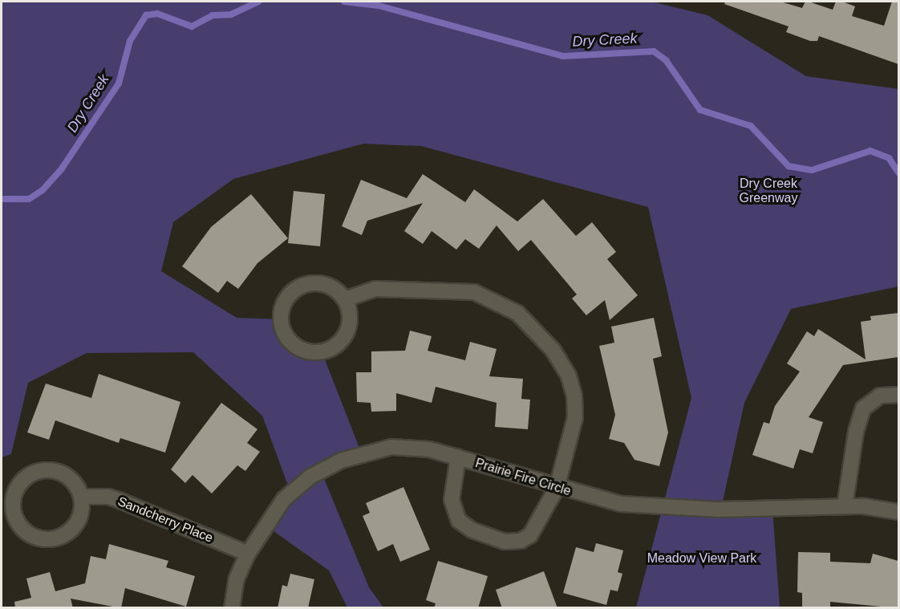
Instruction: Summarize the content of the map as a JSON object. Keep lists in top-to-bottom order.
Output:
{
  "streets": {
    "street": ["Prairie Fire Circle", "Sandcherry Place"]
  },
  "crossings": [
    ["Prairie Fire Circle", "Sandcherry Place"]
  ],
  "water": ["Dry Creek"],
  "parks": ["Dry Creek Greenway", "Meadow View Park"]
}
